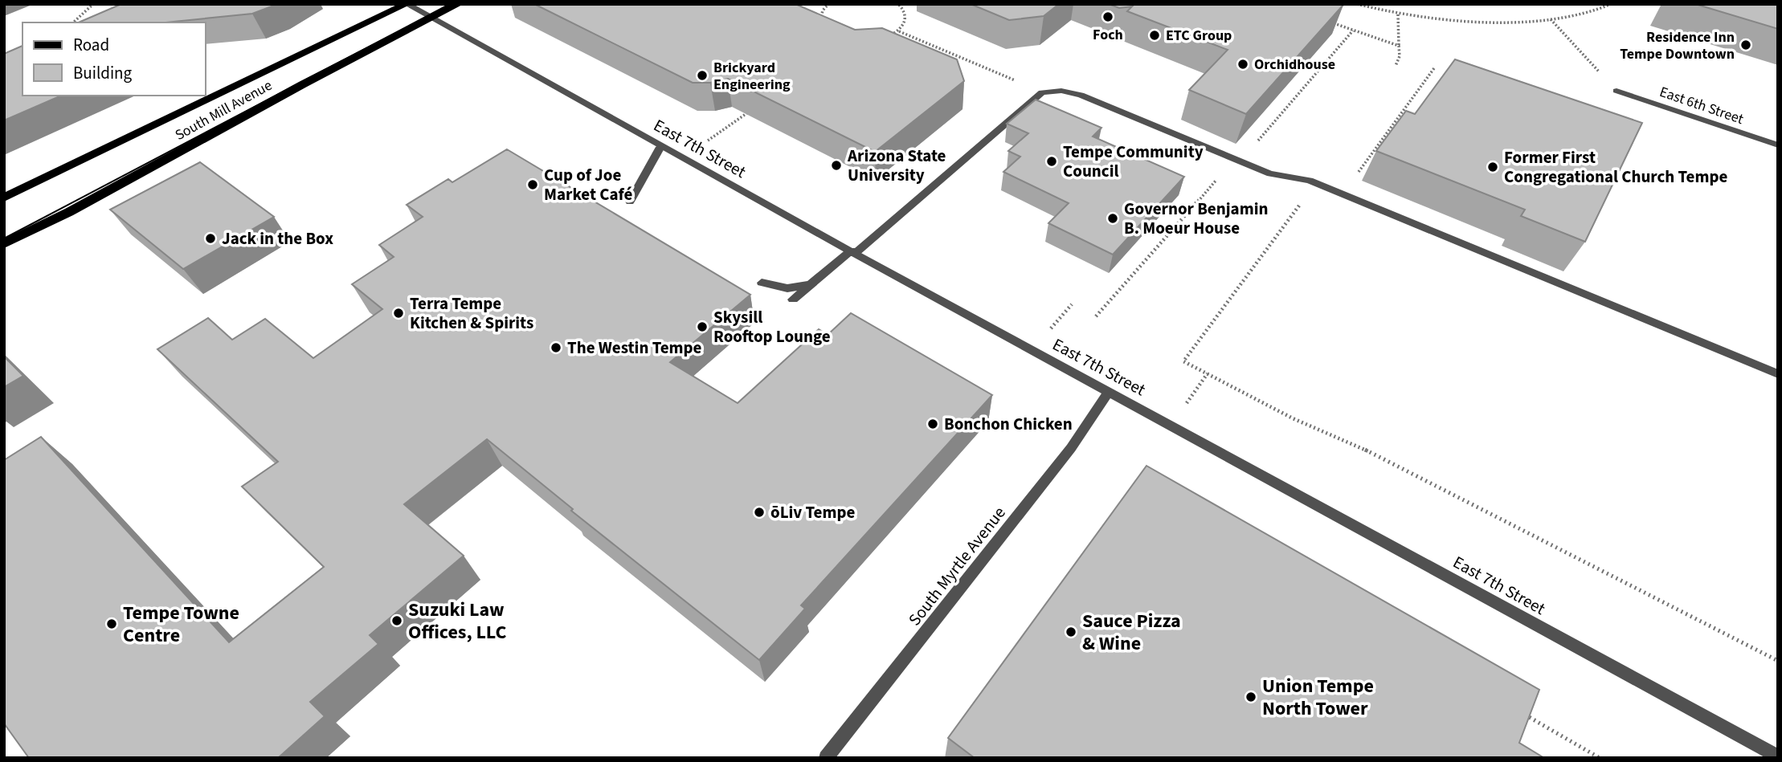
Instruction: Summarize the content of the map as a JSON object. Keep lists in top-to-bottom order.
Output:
{
  "streets": {
    "main road": ["South Mill Avenue"],
    "street": ["East 6th Street", "East 7th Street", "South Myrtle Avenue"]
  },
  "crossings": [
    ["South Mill Avenue", "East 7th Street"],
    ["East 7th Street", "South Myrtle Avenue"]
  ],
  "places": [
    "Foch",
    "ETC Group",
    "Residence Inn Tempe Downtown",
    "Orchidhouse",
    "Brickyard Engineering",
    "Tempe Community Council",
    "Arizona State University",
    "Former First Congregational Church Tempe",
    "Cup of Joe Market Café",
    "Governor Benjamin B. Moeur House",
    "Jack in the Box",
    "Terra Tempe Kitchen & Spirits",
    "Skysill Rooftop Lounge",
    "The Westin Tempe",
    "Bonchon Chicken",
    "ōLiv Tempe",
    "Suzuki Law Offices, LLC",
    "Tempe Towne Centre",
    "Sauce Pizza & Wine",
    "Union Tempe North Tower"
  ],
  "legend": ["Road", "Building"]
}
